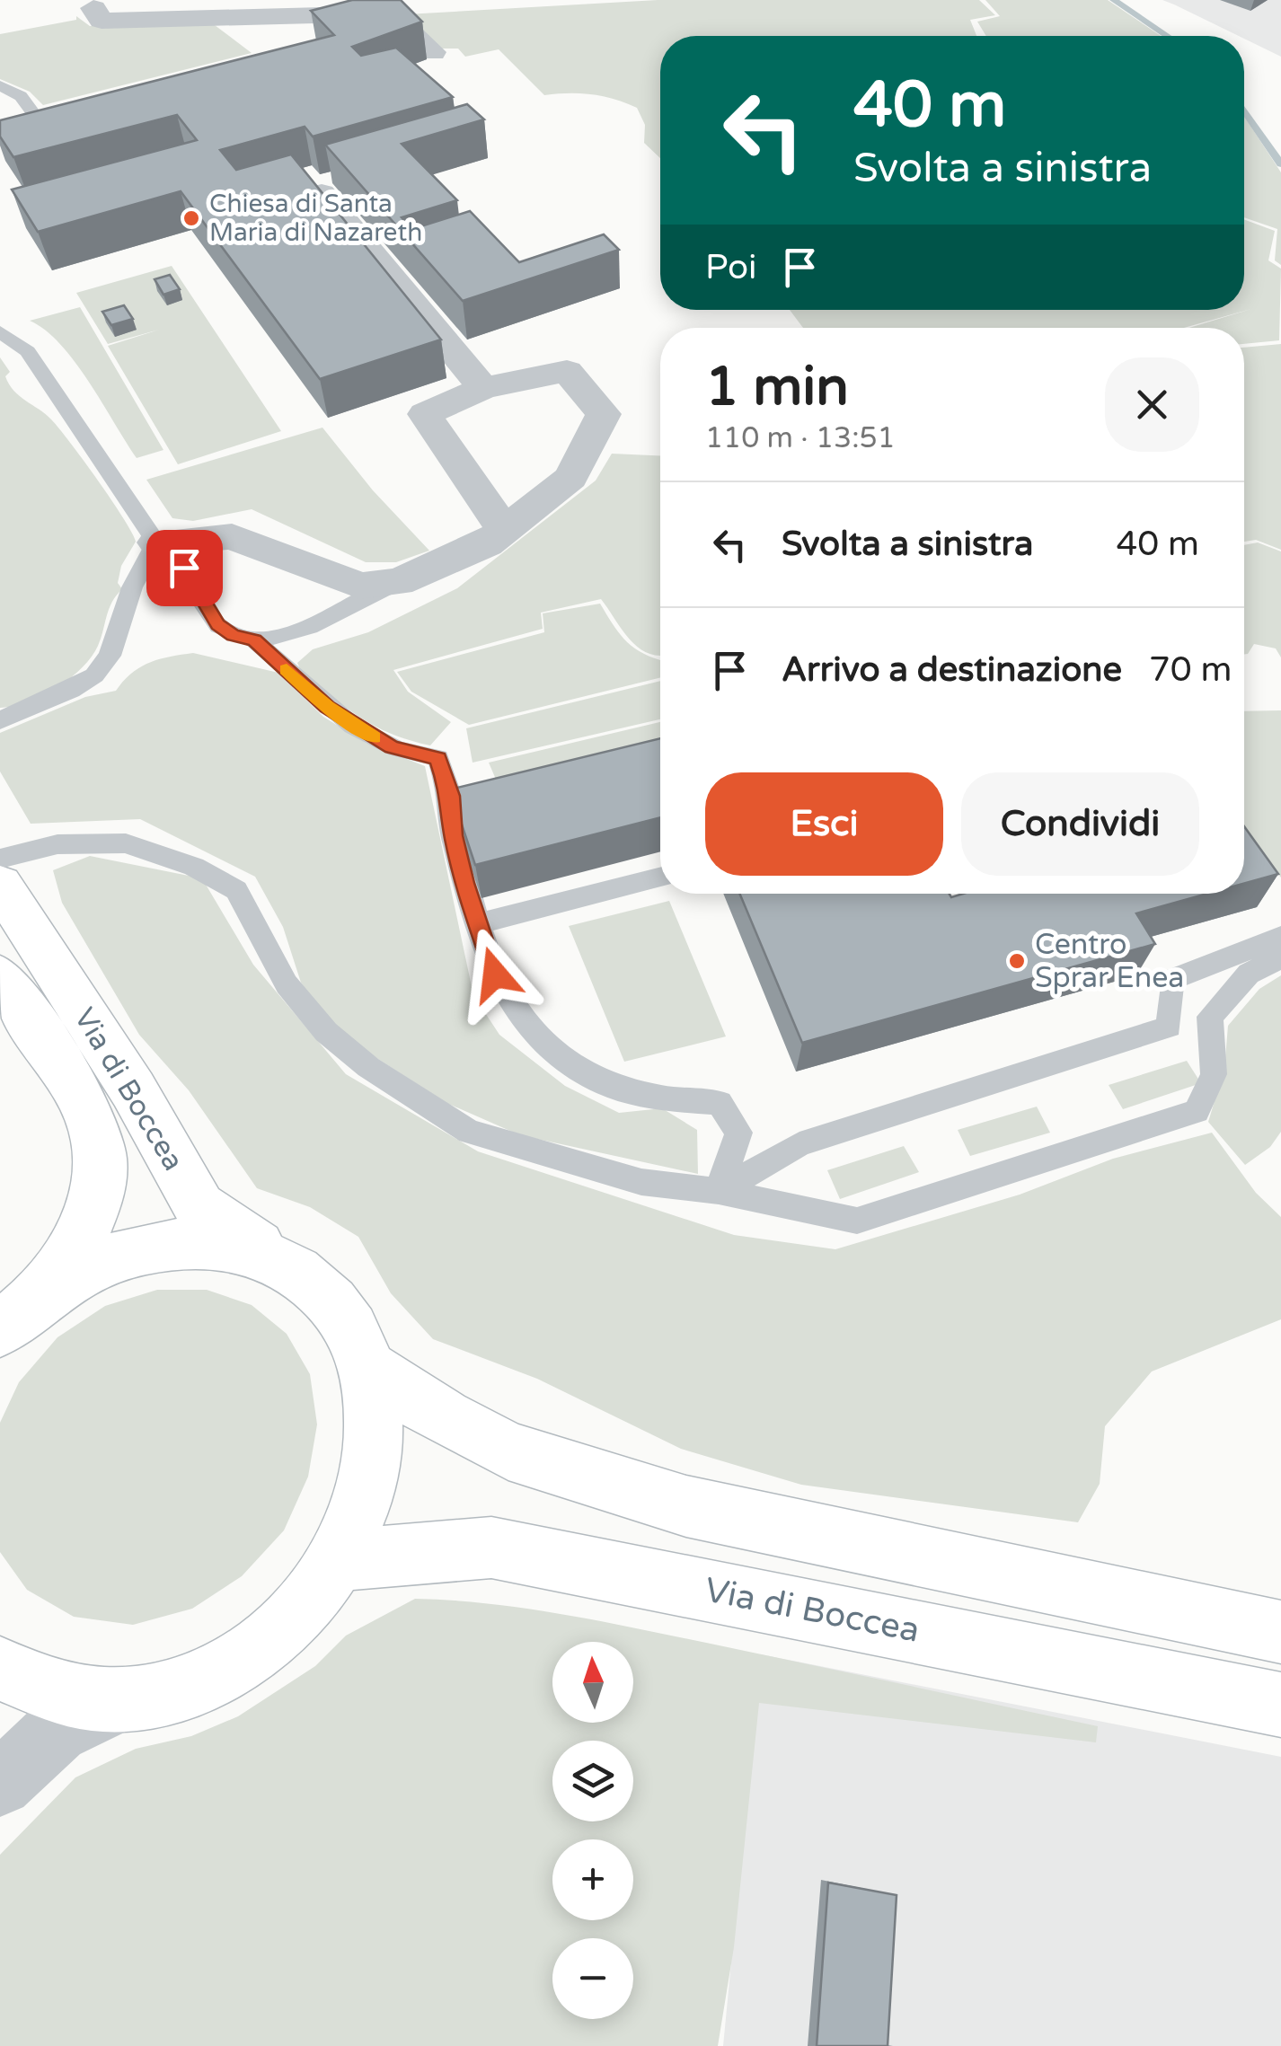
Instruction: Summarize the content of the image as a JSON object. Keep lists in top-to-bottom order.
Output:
{
  "streets": {
    "main road": ["Via di Boccea"]
  },
  "places": ["Chiesa di Santa Maria di Nazareth", "Centro Sprar Enea"],
  "north": "top",
  "page": {
    "turn": ["40 m", "Svolta a sinistra"],
    "then": "Poi",
    "heading": ["1 min", "110 m · 13:51"],
    "list": [
      {
        "name": "Svolta a sinistra",
        "value": "40 m"
      },
      {
        "name": "Arrivo a destinazione",
        "value": "70 m"
      }
    ],
    "buttons": ["Esci", "Condividi"],
    "map_buttons": ["+", "−"]
  }
}
